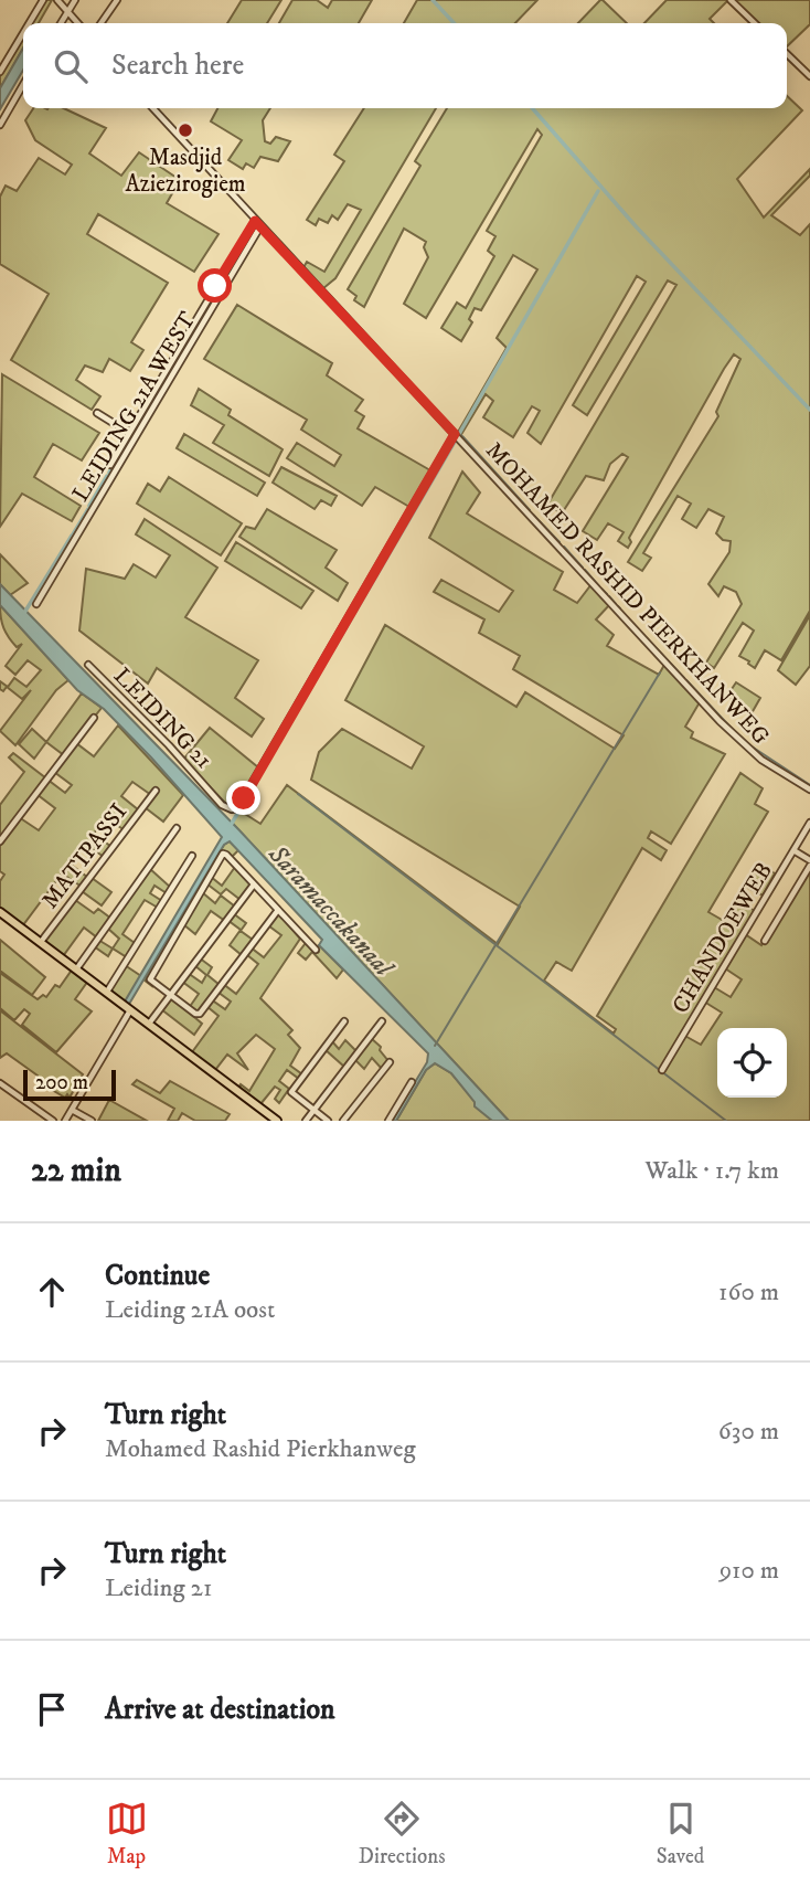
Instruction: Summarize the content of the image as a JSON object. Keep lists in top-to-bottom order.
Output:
{
  "streets": {
    "street": [
      "LEIDING 21A WEST",
      "MOHAMED RASHID PIERKHANWEG",
      "LEIDING 21",
      "MATIPASSI",
      "CHANDOEWEB"
    ]
  },
  "crossings": [
    ["LEIDING 21A WEST", "MOHAMED RASHID PIERKHANWEG"],
    ["MOHAMED RASHID PIERKHANWEG", "LEIDING 21"]
  ],
  "water": ["Saramaccakanaal"],
  "places": ["Masdjid Aziezirogiem"],
  "scale_bar": "200 m",
  "page": {
    "search": "Search here",
    "scale": "200 m",
    "heading": ["22 min", "Walk · 1.7 km"],
    "list": [
      ["Continue", "Leiding 21A oost", "160 m"],
      ["Turn right", "Mohamed Rashid Pierkhanweg", "630 m"],
      ["Turn right", "Leiding 21", "910 m"],
      "Arrive at destination"
    ],
    "nav": ["Map", "Directions", "Saved"]
  }
}
